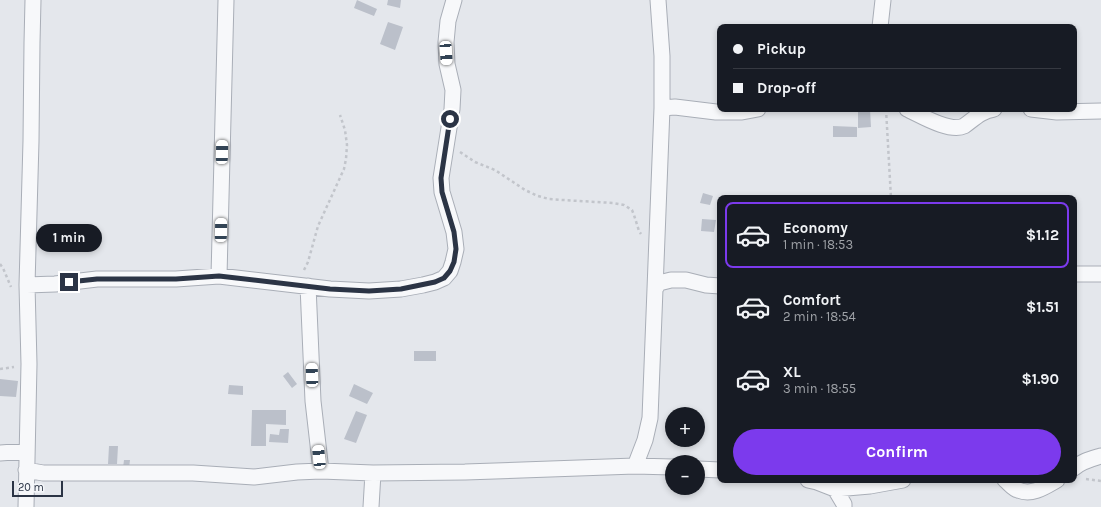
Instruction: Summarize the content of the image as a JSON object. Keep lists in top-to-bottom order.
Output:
{
  "scale_bar": "20 m",
  "page": {
    "banner": ["Pickup", "Drop-off"],
    "list": [
      {
        "name": "Economy",
        "note": "1 min · 18:53",
        "value": "$1.12"
      },
      {
        "name": "Comfort",
        "note": "2 min · 18:54",
        "value": "$1.51"
      },
      {
        "name": "XL",
        "note": "3 min · 18:55",
        "value": "$1.90"
      }
    ],
    "bubble": "1 min",
    "map_buttons": ["+", "−"],
    "buttons": "Confirm",
    "scale": "20 m"
  }
}
